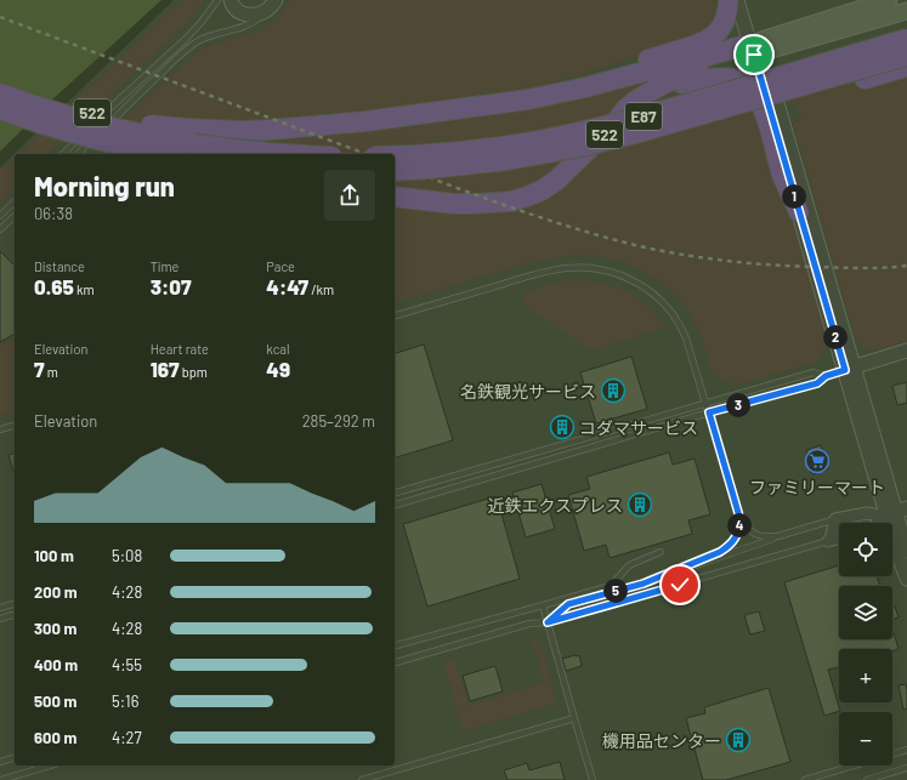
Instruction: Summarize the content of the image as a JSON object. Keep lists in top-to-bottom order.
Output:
{
  "streets": {
    "highway": ["522", "E87"]
  },
  "crossings": [
    ["522", "E87"]
  ],
  "places": {
    "building": [
      "名鉄観光サービス",
      "コダマサービス",
      "近鉄エクスプレス",
      "機用品センター"
    ],
    "supermarket": ["ファミリーマート"]
  },
  "page": {
    "heading": ["Morning run", "06:38"],
    "pins": [
      "1",
      "2",
      "3",
      "4",
      "5"
    ],
    "stats": [
      ["Distance", "0.65 km"],
      ["Time", "3:07"],
      ["Pace", "4:47 /km"],
      ["Elevation", "7 m"],
      ["Heart rate", "167 bpm"],
      ["kcal", "49"]
    ],
    "chart": ["Elevation", "285–292 m"],
    "map_buttons": ["+", "−"],
    "list": [
      {
        "name": "100 m",
        "note": "5:08"
      },
      {
        "name": "200 m",
        "note": "4:28"
      },
      {
        "name": "300 m",
        "note": "4:28"
      },
      {
        "name": "400 m",
        "note": "4:55"
      },
      {
        "name": "500 m",
        "note": "5:16"
      },
      {
        "name": "600 m",
        "note": "4:27"
      }
    ]
  }
}
